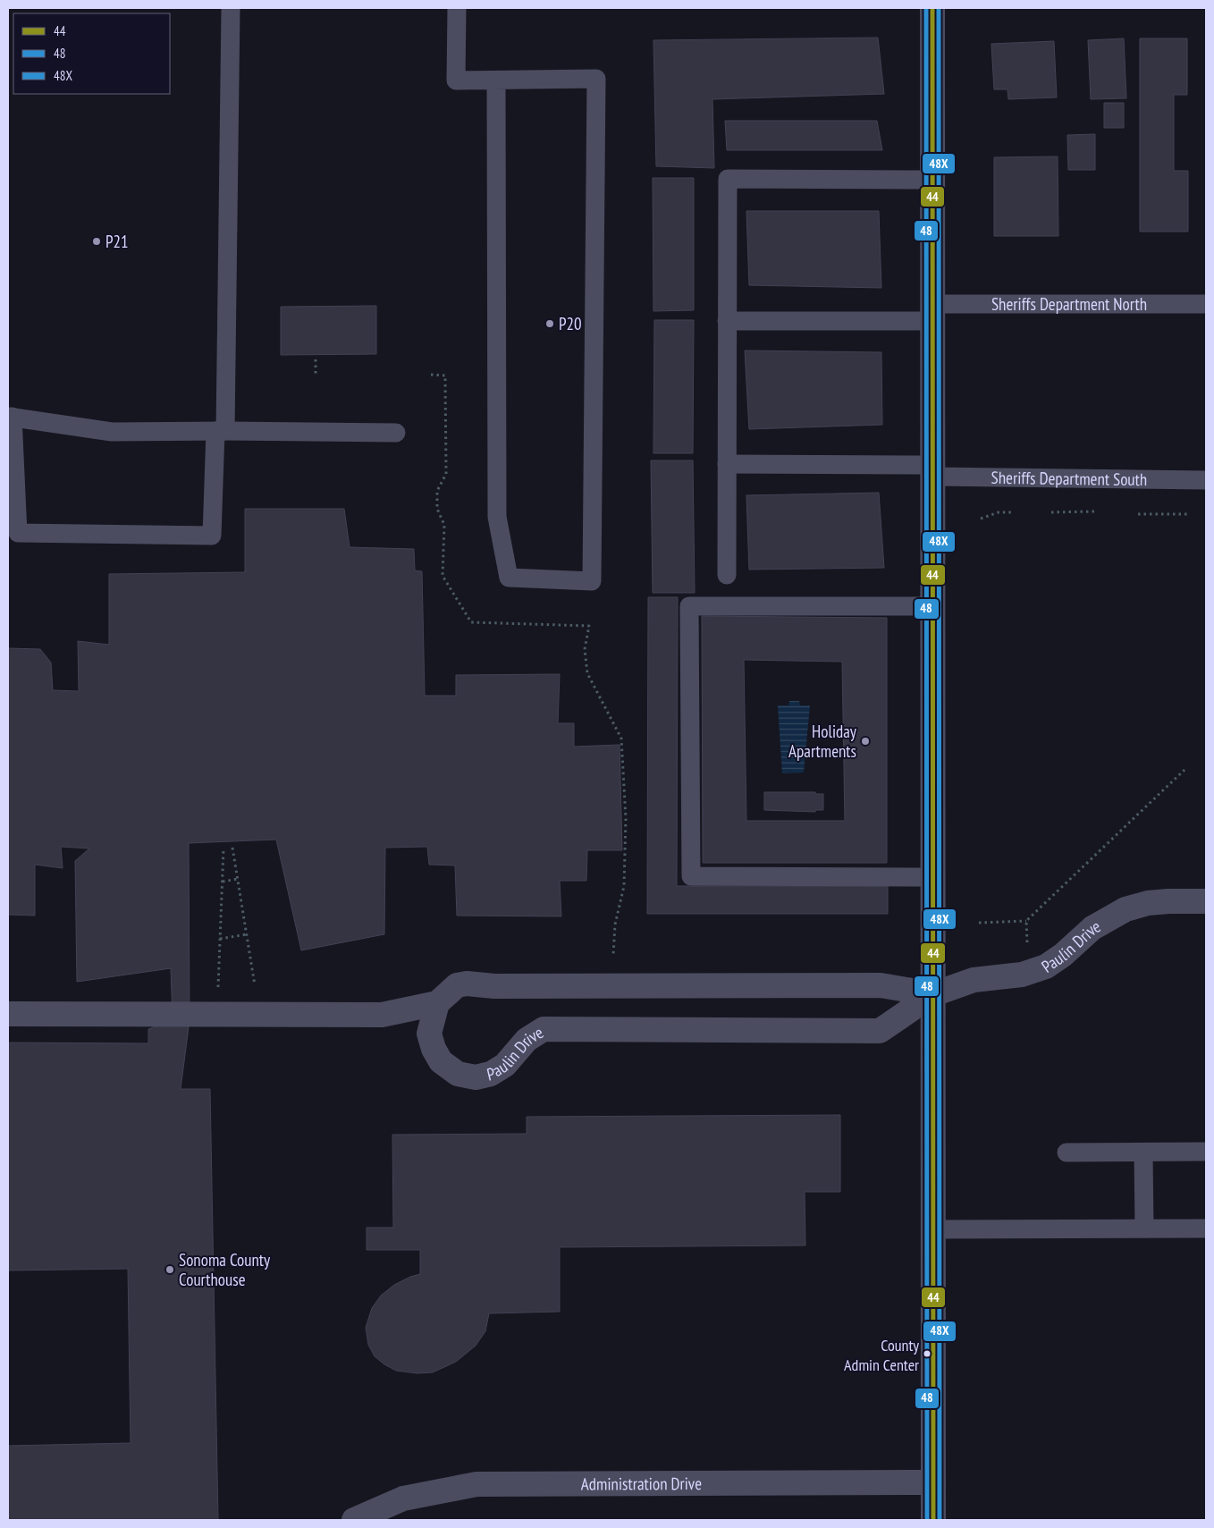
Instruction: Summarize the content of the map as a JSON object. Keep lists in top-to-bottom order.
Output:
{
  "streets": {
    "street": ["Paulin Drive", "Administration Drive"],
    "lane": ["Sheriffs Department North", "Sheriffs Department South"]
  },
  "places": [
    "P21",
    "P20",
    "Holiday Apartments",
    "Sonoma County Courthouse",
    "County Admin Center"
  ],
  "lines": ["transit line 44", "transit line 48", "transit line 48X"],
  "legend": ["44", "48", "48X"]
}
